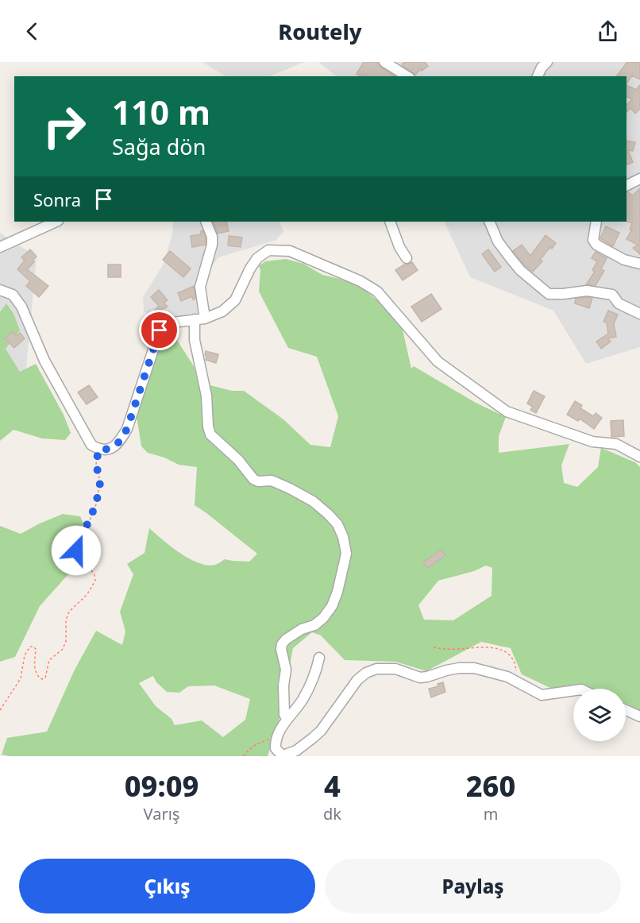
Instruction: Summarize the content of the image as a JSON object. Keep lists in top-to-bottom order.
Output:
{
  "page": {
    "header": "Routely",
    "turn": ["110 m", "Sağa dön"],
    "then": "Sonra",
    "eta": [
      "09:09",
      "Varış",
      "4",
      "dk",
      "260",
      "m"
    ],
    "buttons": ["Çıkış", "Paylaş"]
  }
}
